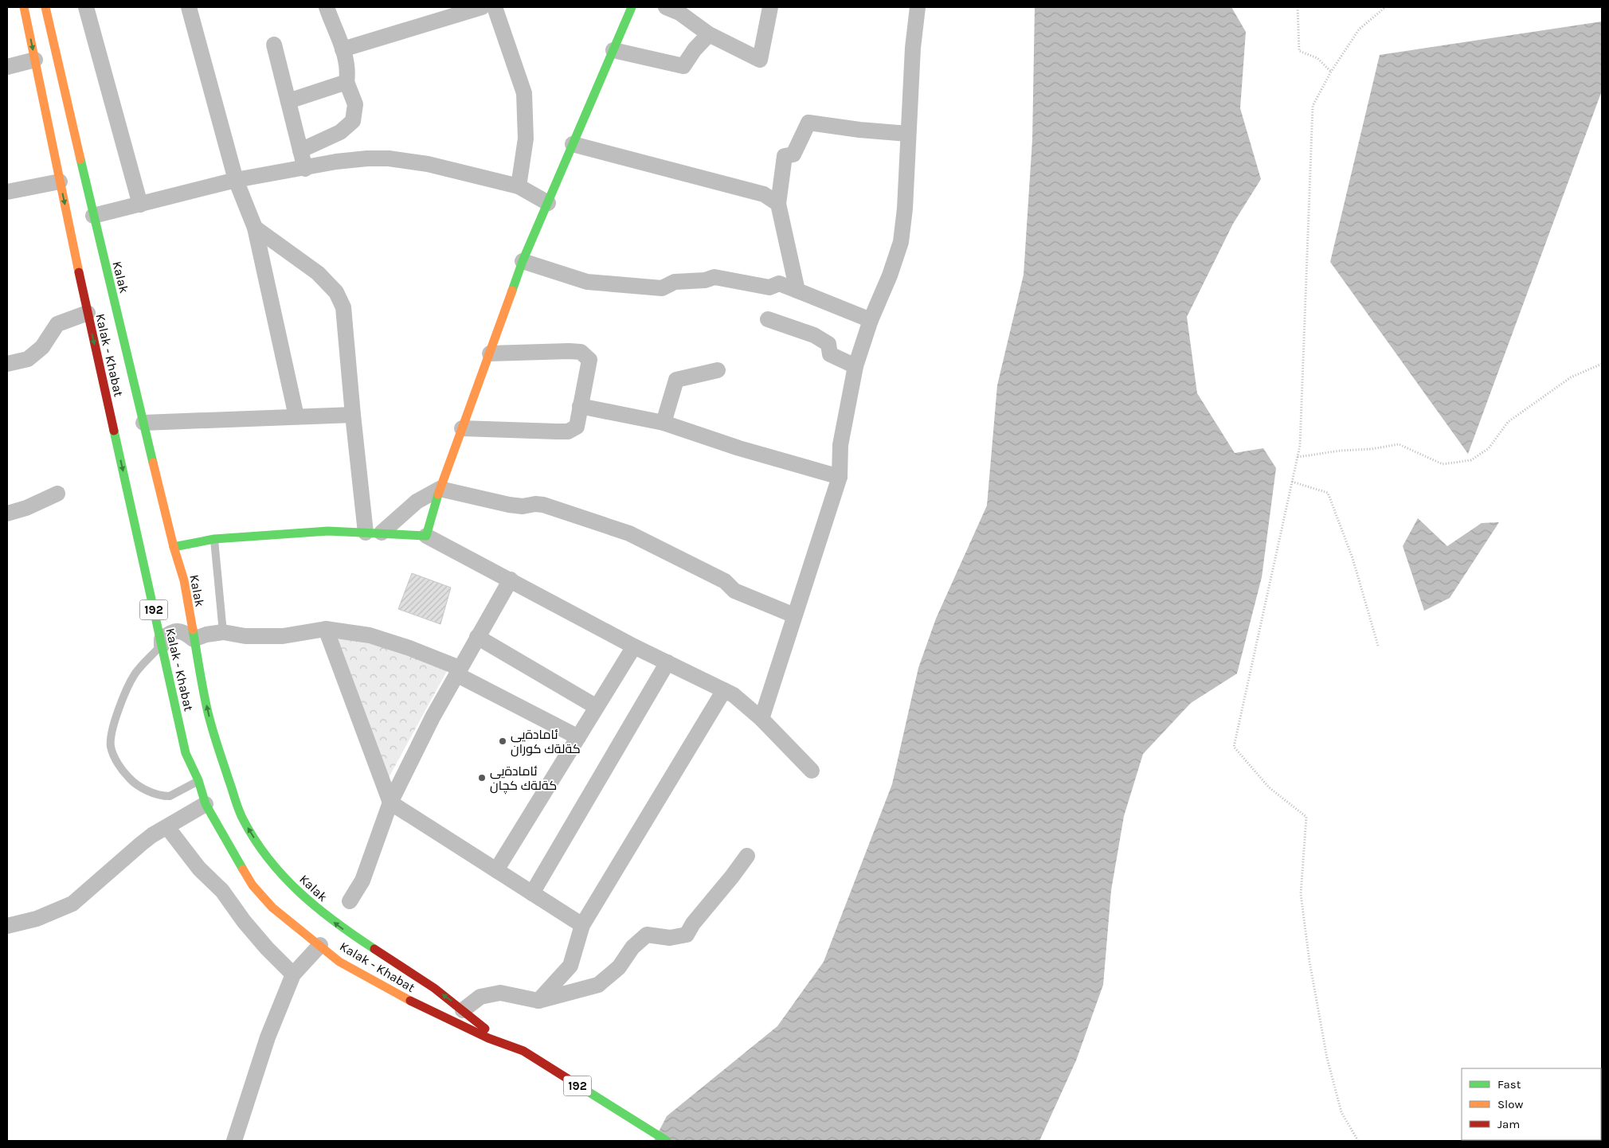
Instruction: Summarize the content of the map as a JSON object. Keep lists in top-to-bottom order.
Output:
{
  "streets": {
    "main road": ["Kalak", "Kalak - Khabat", "192"]
  },
  "crossings": [
    ["Kalak", "Kalak - Khabat"]
  ],
  "one_way": ["Kalak"],
  "places": ["ئامادةيى كةلةك كوران", "ئامادةيى كةلةك كچان"],
  "legend": ["Fast", "Slow", "Jam"]
}
